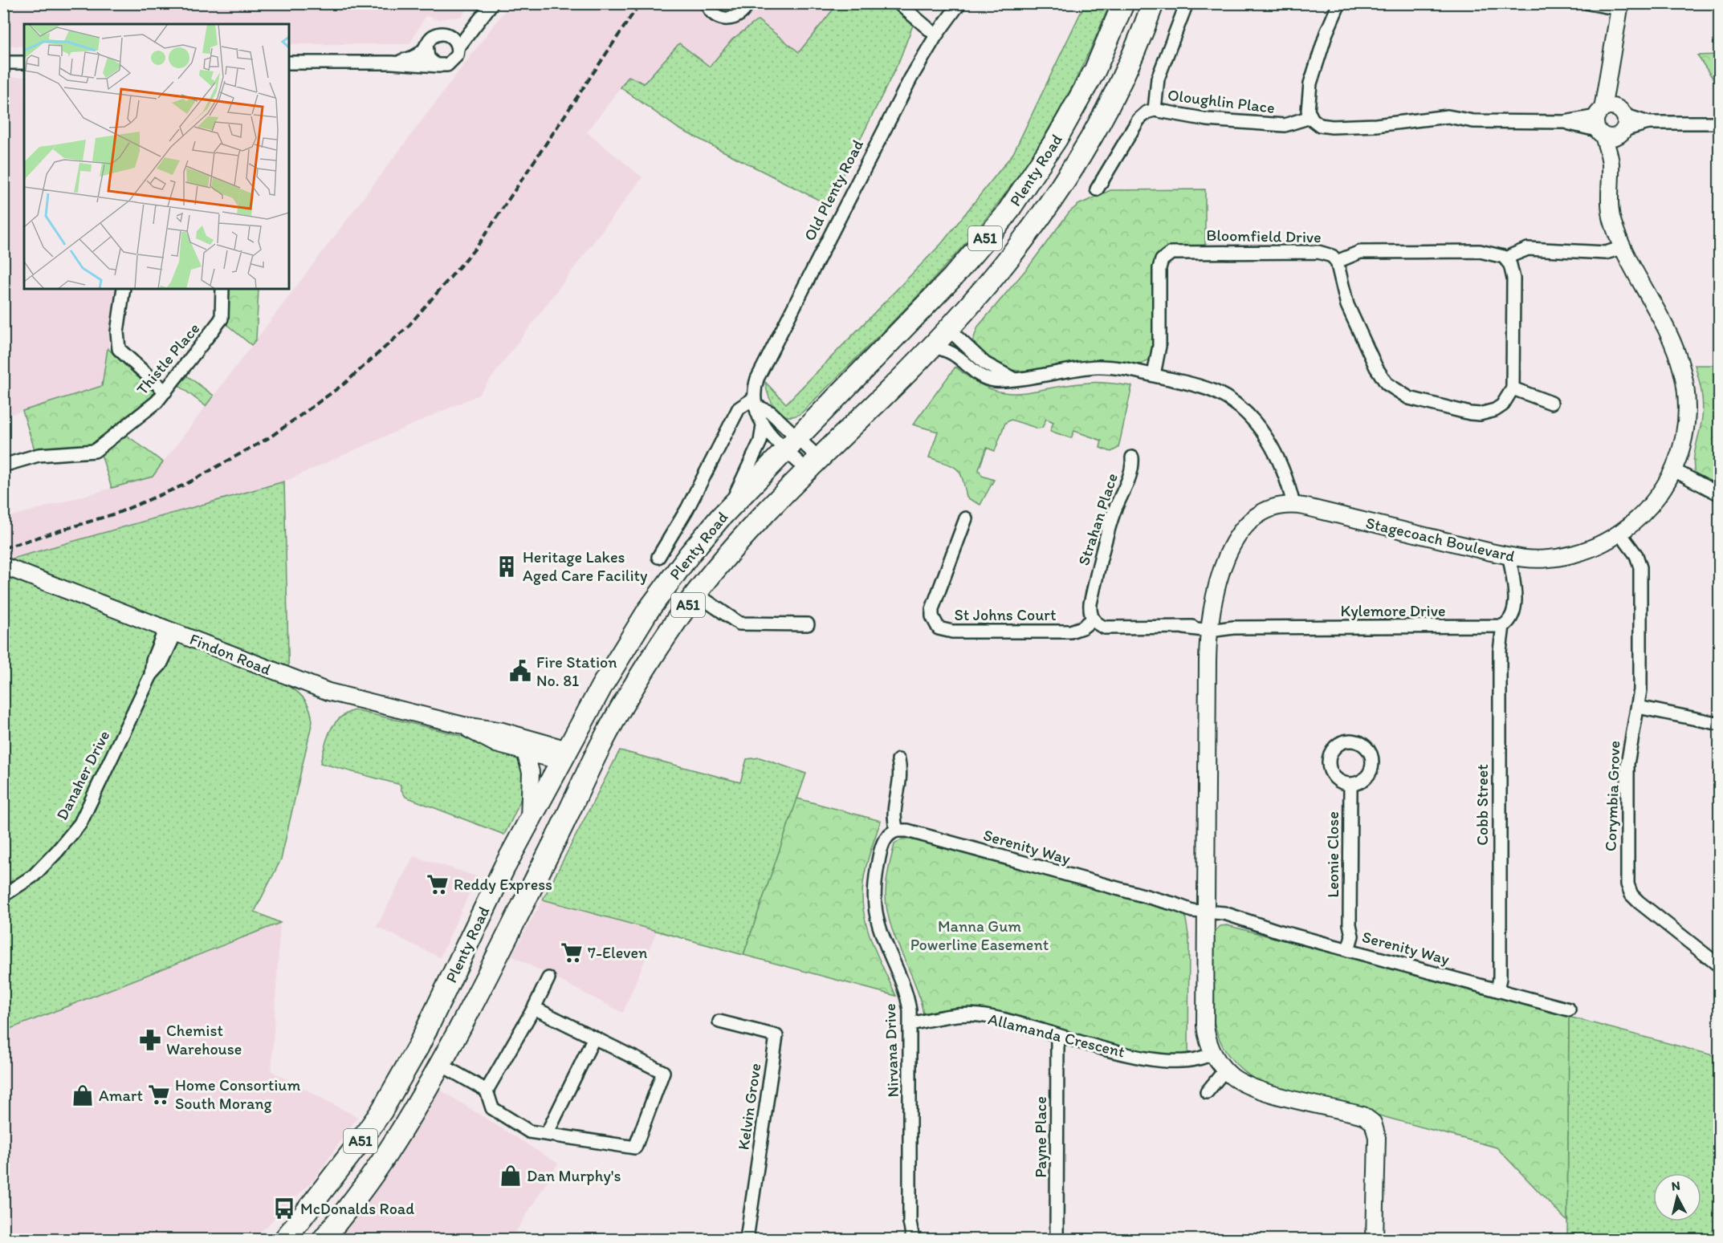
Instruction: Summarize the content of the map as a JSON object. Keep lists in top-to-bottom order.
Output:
{
  "streets": {
    "highway": ["Plenty Road", "A51", "Findon Road"],
    "street": [
      "Oloughlin Place",
      "Old Plenty Road",
      "Bloomfield Drive",
      "Thistle Place",
      "Strahan Place",
      "Stagecoach Boulevard",
      "Kylemore Drive",
      "St Johns Court",
      "Danaher Drive",
      "Corymbia Grove",
      "Cobb Street",
      "Serenity Way",
      "Leonie Close",
      "Allamanda Crescent",
      "Nirvana Drive",
      "Kelvin Grove",
      "Payne Place"
    ]
  },
  "crossings": [
    ["Plenty Road", "Findon Road"],
    ["Strahan Place", "St Johns Court"],
    ["Stagecoach Boulevard", "Corymbia Grove"],
    ["Kylemore Drive", "Cobb Street"],
    ["Findon Road", "Danaher Drive"],
    ["Cobb Street", "Serenity Way"],
    ["Serenity Way", "Leonie Close"],
    ["Serenity Way", "Nirvana Drive"],
    ["Allamanda Crescent", "Nirvana Drive"],
    ["Allamanda Crescent", "Payne Place"]
  ],
  "parks": ["Manna Gum Powerline Easement"],
  "places": {
    "building": ["Heritage Lakes Aged Care Facility"],
    "public building": ["Fire Station No. 81"],
    "supermarket": ["Reddy Express", "7-Eleven", "Home Consortium South Morang"],
    "pharmacy": ["Chemist Warehouse"],
    "shop": ["Amart", "Dan Murphy's"],
    "bus stop": ["McDonalds Road"]
  },
  "north": "top"
}
